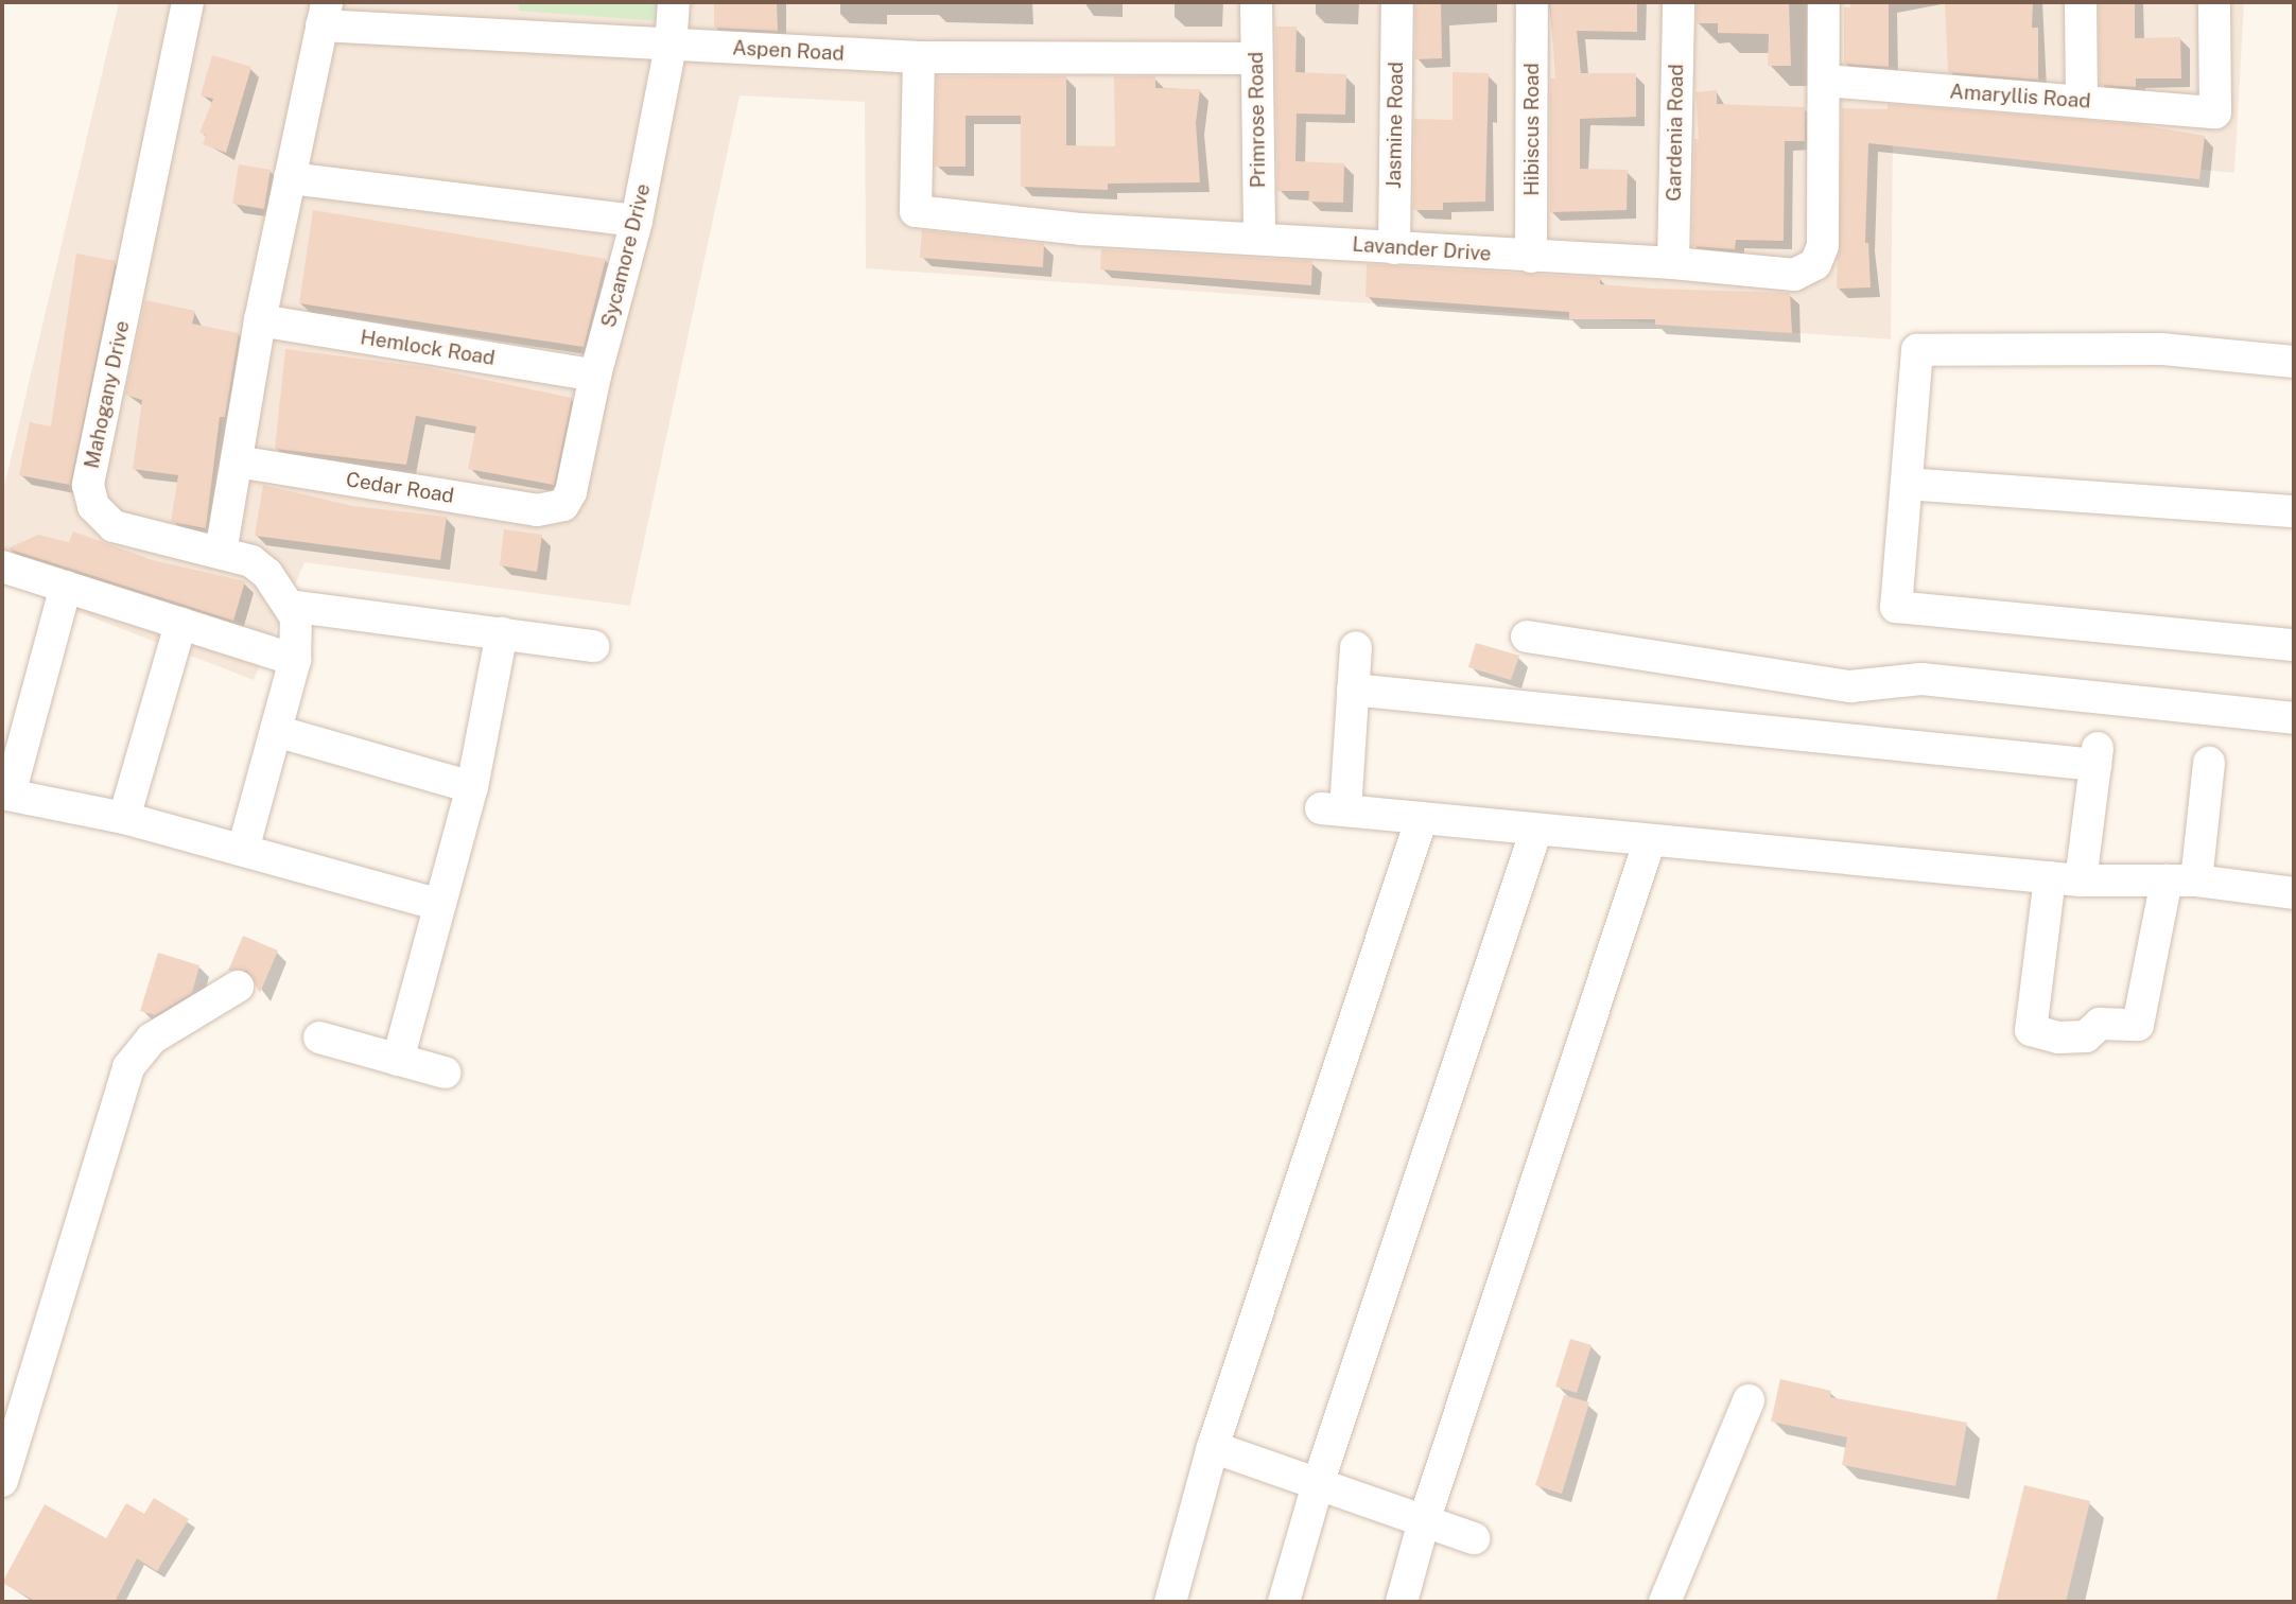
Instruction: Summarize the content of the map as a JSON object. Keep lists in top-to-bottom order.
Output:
{
  "streets": {
    "street": [
      "Aspen Road",
      "Amaryllis Road",
      "Primrose Road",
      "Jasmine Road",
      "Hibiscus Road",
      "Gardenia Road",
      "Lavander Drive",
      "Sycamore Drive",
      "Hemlock Road",
      "Mahogany Drive",
      "Cedar Road"
    ]
  },
  "crossings": [
    ["Aspen Road", "Primrose Road"],
    ["Aspen Road", "Lavander Drive"],
    ["Aspen Road", "Sycamore Drive"],
    ["Amaryllis Road", "Lavander Drive"],
    ["Primrose Road", "Lavander Drive"],
    ["Jasmine Road", "Lavander Drive"],
    ["Hibiscus Road", "Lavander Drive"],
    ["Gardenia Road", "Lavander Drive"],
    ["Sycamore Drive", "Hemlock Road"],
    ["Sycamore Drive", "Cedar Road"]
  ]
}
